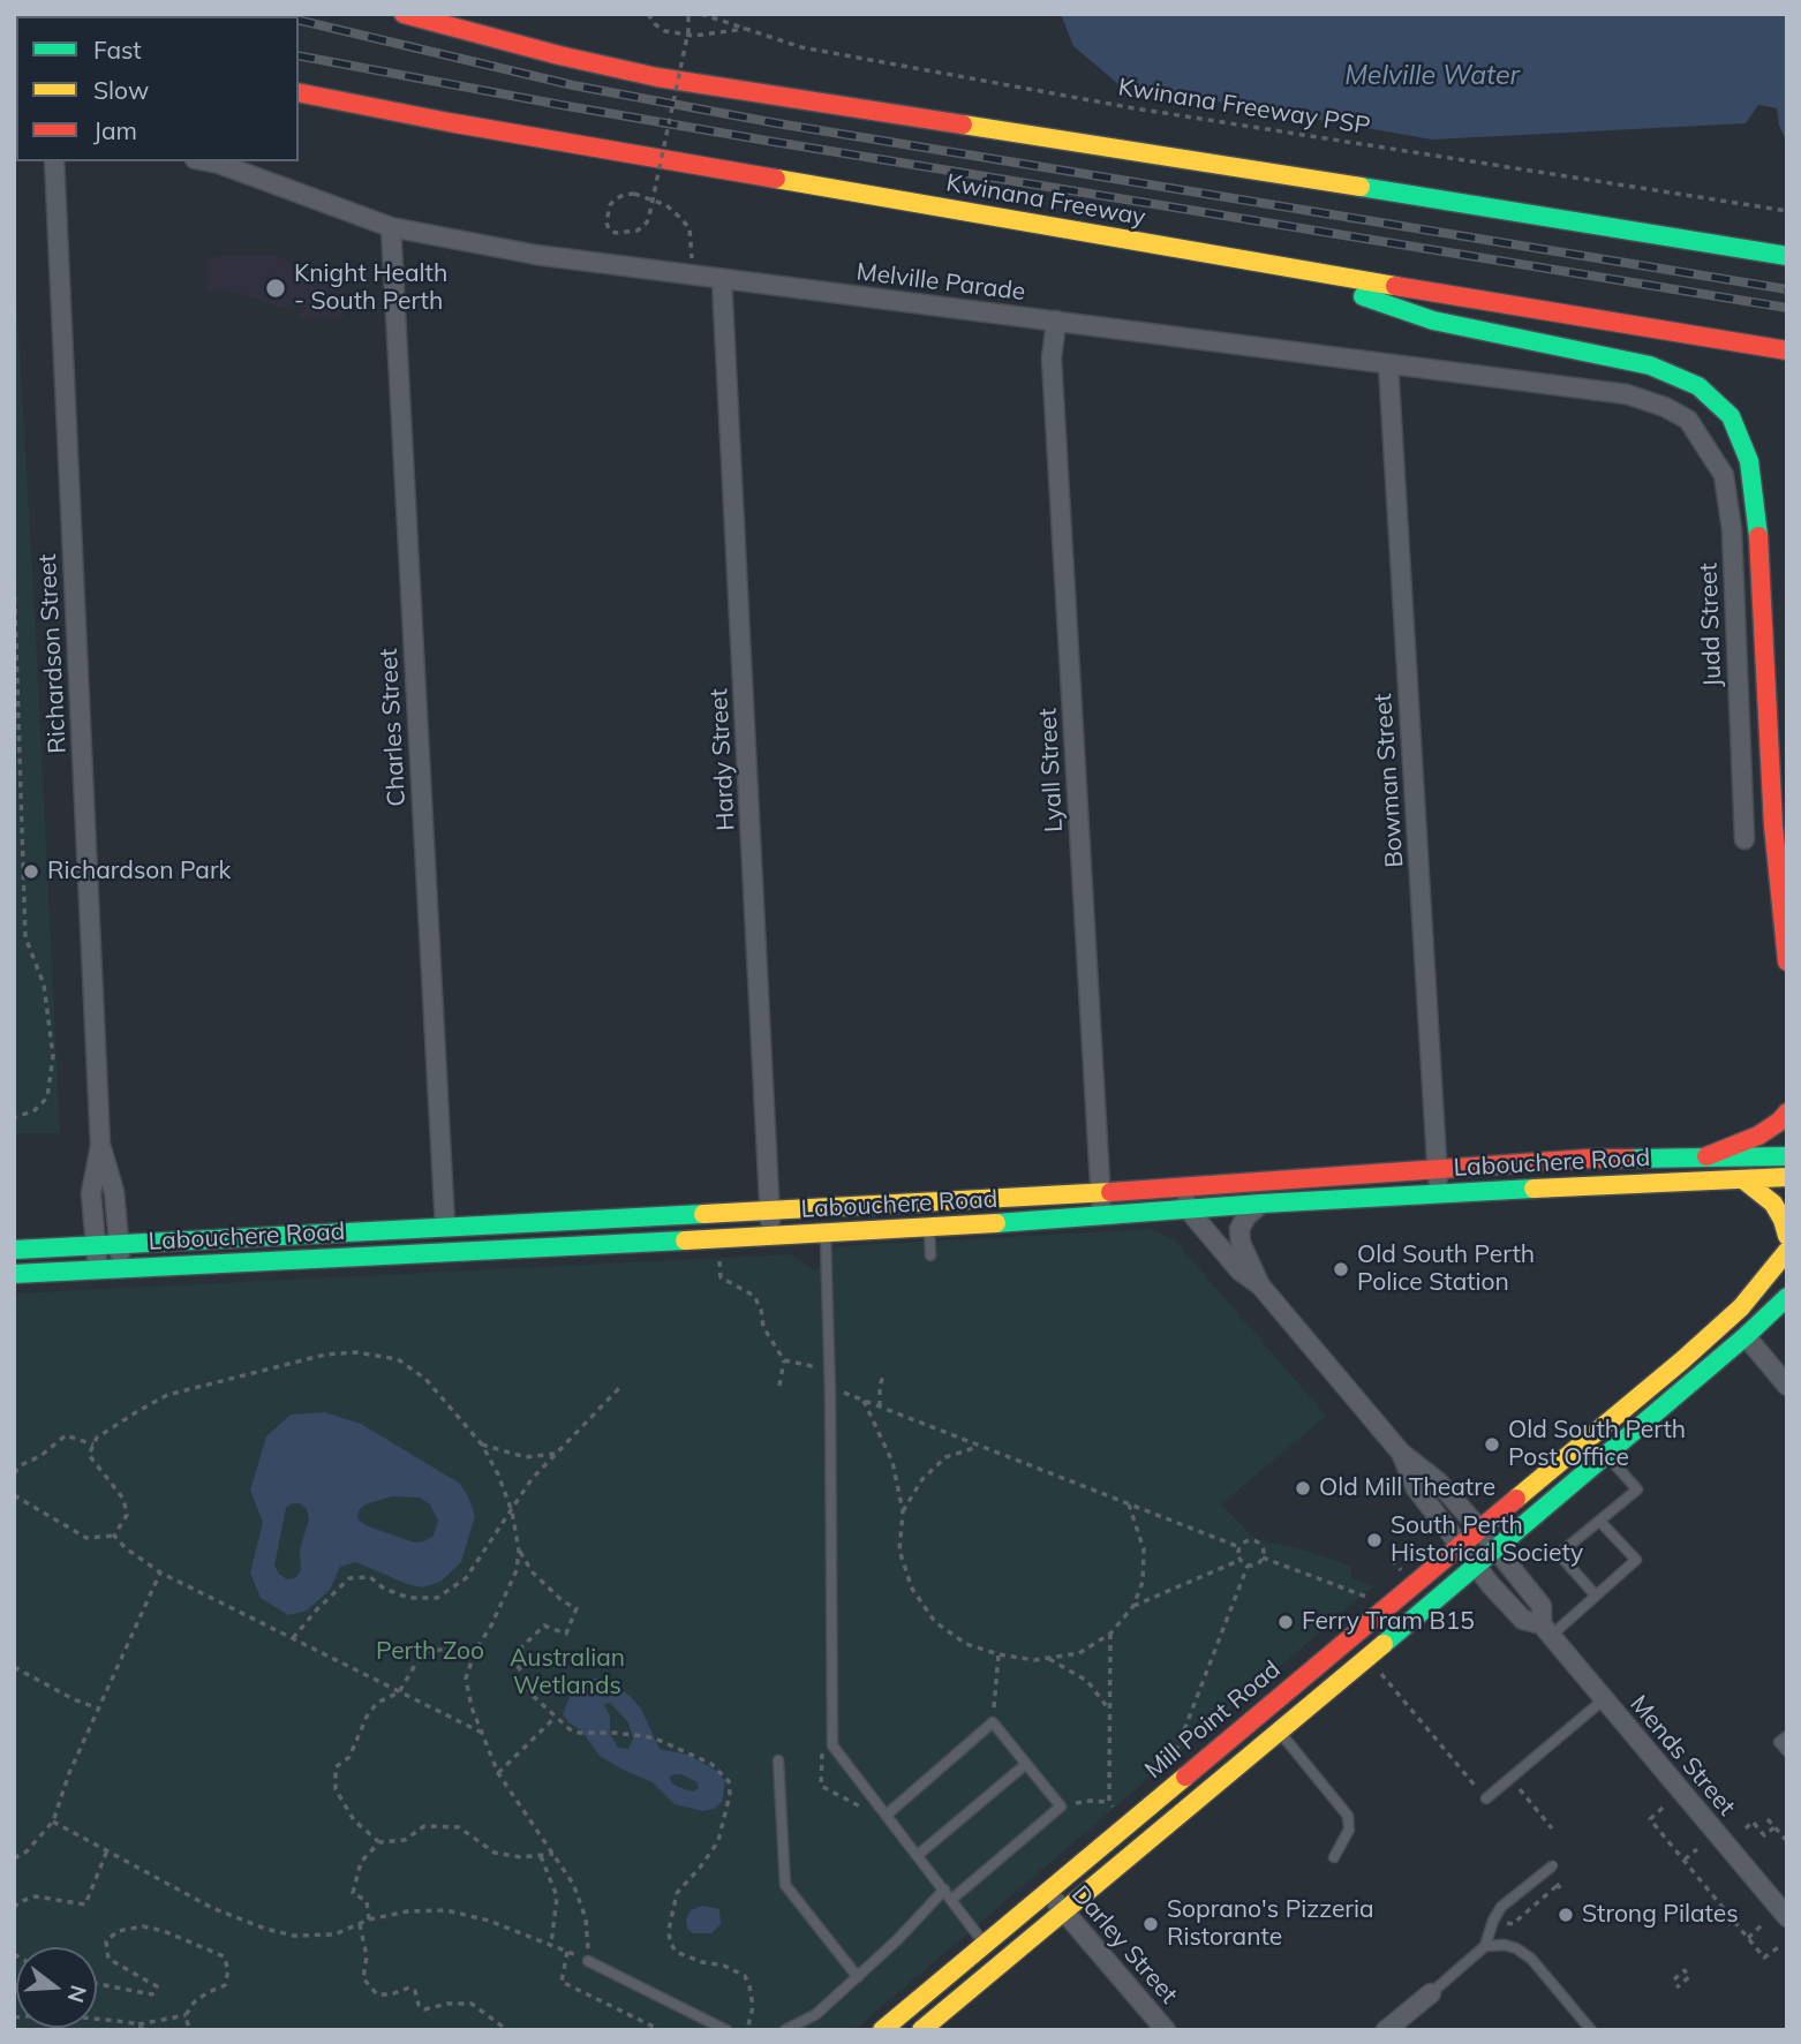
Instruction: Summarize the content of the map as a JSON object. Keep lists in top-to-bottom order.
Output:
{
  "streets": {
    "main road": ["Kwinana Freeway", "Labouchere Road", "Mill Point Road"],
    "street": [
      "Melville Parade",
      "Judd Street",
      "Richardson Street",
      "Charles Street",
      "Hardy Street",
      "Lyall Street",
      "Bowman Street",
      "Mends Street",
      "Darley Street"
    ],
    "path": ["Kwinana Freeway PSP"]
  },
  "crossings": [
    ["Melville Parade", "Judd Street"],
    ["Melville Parade", "Charles Street"],
    ["Melville Parade", "Hardy Street"],
    ["Melville Parade", "Lyall Street"],
    ["Melville Parade", "Bowman Street"],
    ["Richardson Street", "Labouchere Road"],
    ["Charles Street", "Labouchere Road"],
    ["Hardy Street", "Labouchere Road"],
    ["Lyall Street", "Labouchere Road"],
    ["Bowman Street", "Labouchere Road"],
    ["Labouchere Road", "Mends Street"],
    ["Mill Point Road", "Mends Street"],
    ["Mill Point Road", "Darley Street"]
  ],
  "water": ["Melville Water"],
  "parks": ["Perth Zoo", "Australian Wetlands"],
  "places": [
    "Knight Health - South Perth",
    "Richardson Park",
    "Old South Perth Police Station",
    "Old South Perth Post Office",
    "Old Mill Theatre",
    "South Perth Historical Society",
    "Ferry Tram B15",
    "Strong Pilates",
    "Soprano's Pizzeria Ristorante"
  ],
  "legend": ["Fast", "Slow", "Jam"],
  "north": "right"
}
